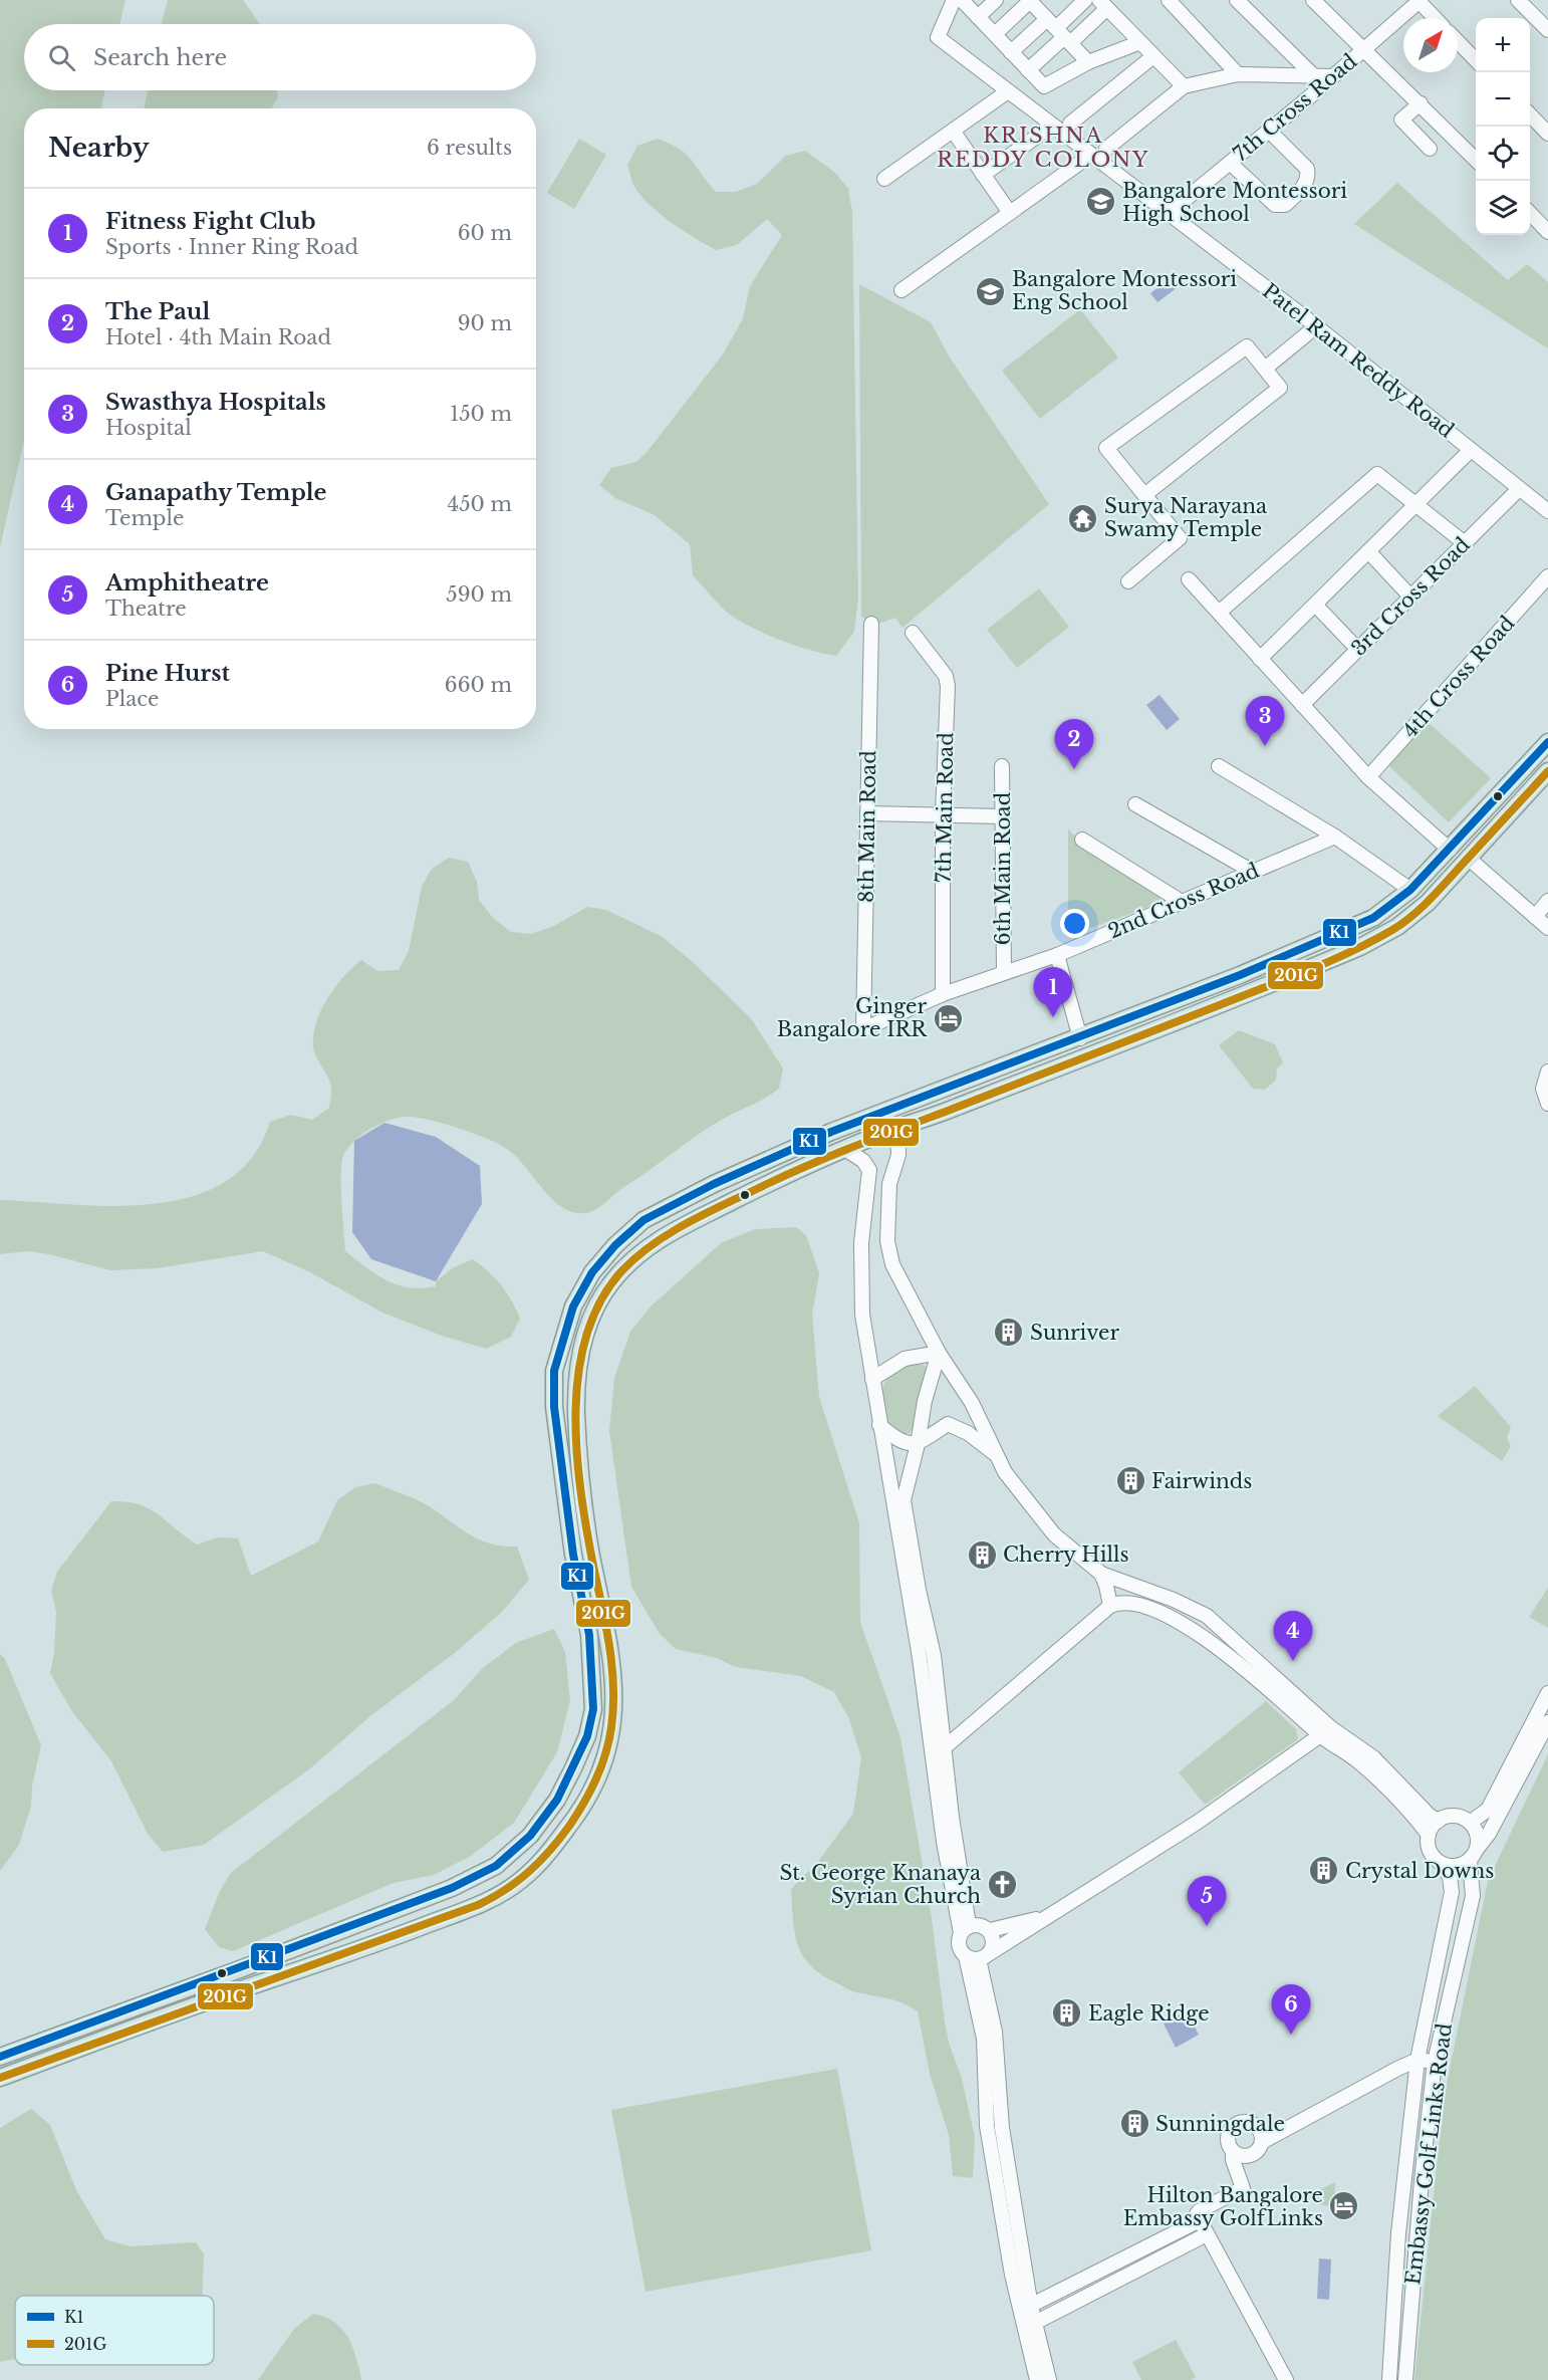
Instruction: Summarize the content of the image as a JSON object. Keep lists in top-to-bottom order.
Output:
{
  "streets": {
    "street": [
      "7th Cross Road",
      "Patel Ram Reddy Road",
      "3rd Cross Road",
      "4th Cross Road",
      "7th Main Road",
      "8th Main Road",
      "6th Main Road",
      "2nd Cross Road",
      "Embassy Golf Links Road"
    ]
  },
  "crossings": [
    ["7th Cross Road", "Patel Ram Reddy Road"],
    ["Patel Ram Reddy Road", "3rd Cross Road"],
    ["7th Main Road", "2nd Cross Road"],
    ["8th Main Road", "2nd Cross Road"],
    ["6th Main Road", "2nd Cross Road"]
  ],
  "districts": ["KRISHNA REDDY COLONY"],
  "places": {
    "school or university": ["Bangalore Montessori High School", "Bangalore Montessori Eng School"],
    "temple": ["Surya Narayana Swamy Temple"],
    "hotel": ["Ginger Bangalore IRR", "Hilton Bangalore Embassy GolfLinks"],
    "building": [
      "Sunriver",
      "Fairwinds",
      "Cherry Hills",
      "Crystal Downs",
      "Eagle Ridge",
      "Sunningdale"
    ],
    "church": ["St. George Knanaya Syrian Church"]
  },
  "lines": ["transit line K1", "transit line 201G"],
  "legend": ["K1", "201G"],
  "north": "top right",
  "page": {
    "map_buttons": ["+", "−"],
    "search": "Search here",
    "heading": ["Nearby", "6 results"],
    "list": [
      {
        "mark": "1",
        "name": "Fitness Fight Club",
        "note": "Sports · Inner Ring Road",
        "value": "60 m"
      },
      {
        "mark": "2",
        "name": "The Paul",
        "note": "Hotel · 4th Main Road",
        "value": "90 m"
      },
      {
        "mark": "3",
        "name": "Swasthya Hospitals",
        "note": "Hospital",
        "value": "150 m"
      },
      {
        "mark": "4",
        "name": "Ganapathy Temple",
        "note": "Temple",
        "value": "450 m"
      },
      {
        "mark": "5",
        "name": "Amphitheatre",
        "note": "Theatre",
        "value": "590 m"
      },
      {
        "mark": "6",
        "name": "Pine Hurst",
        "note": "Place",
        "value": "660 m"
      }
    ],
    "pins": [
      "3",
      "2",
      "1",
      "4",
      "5",
      "6"
    ]
  }
}
